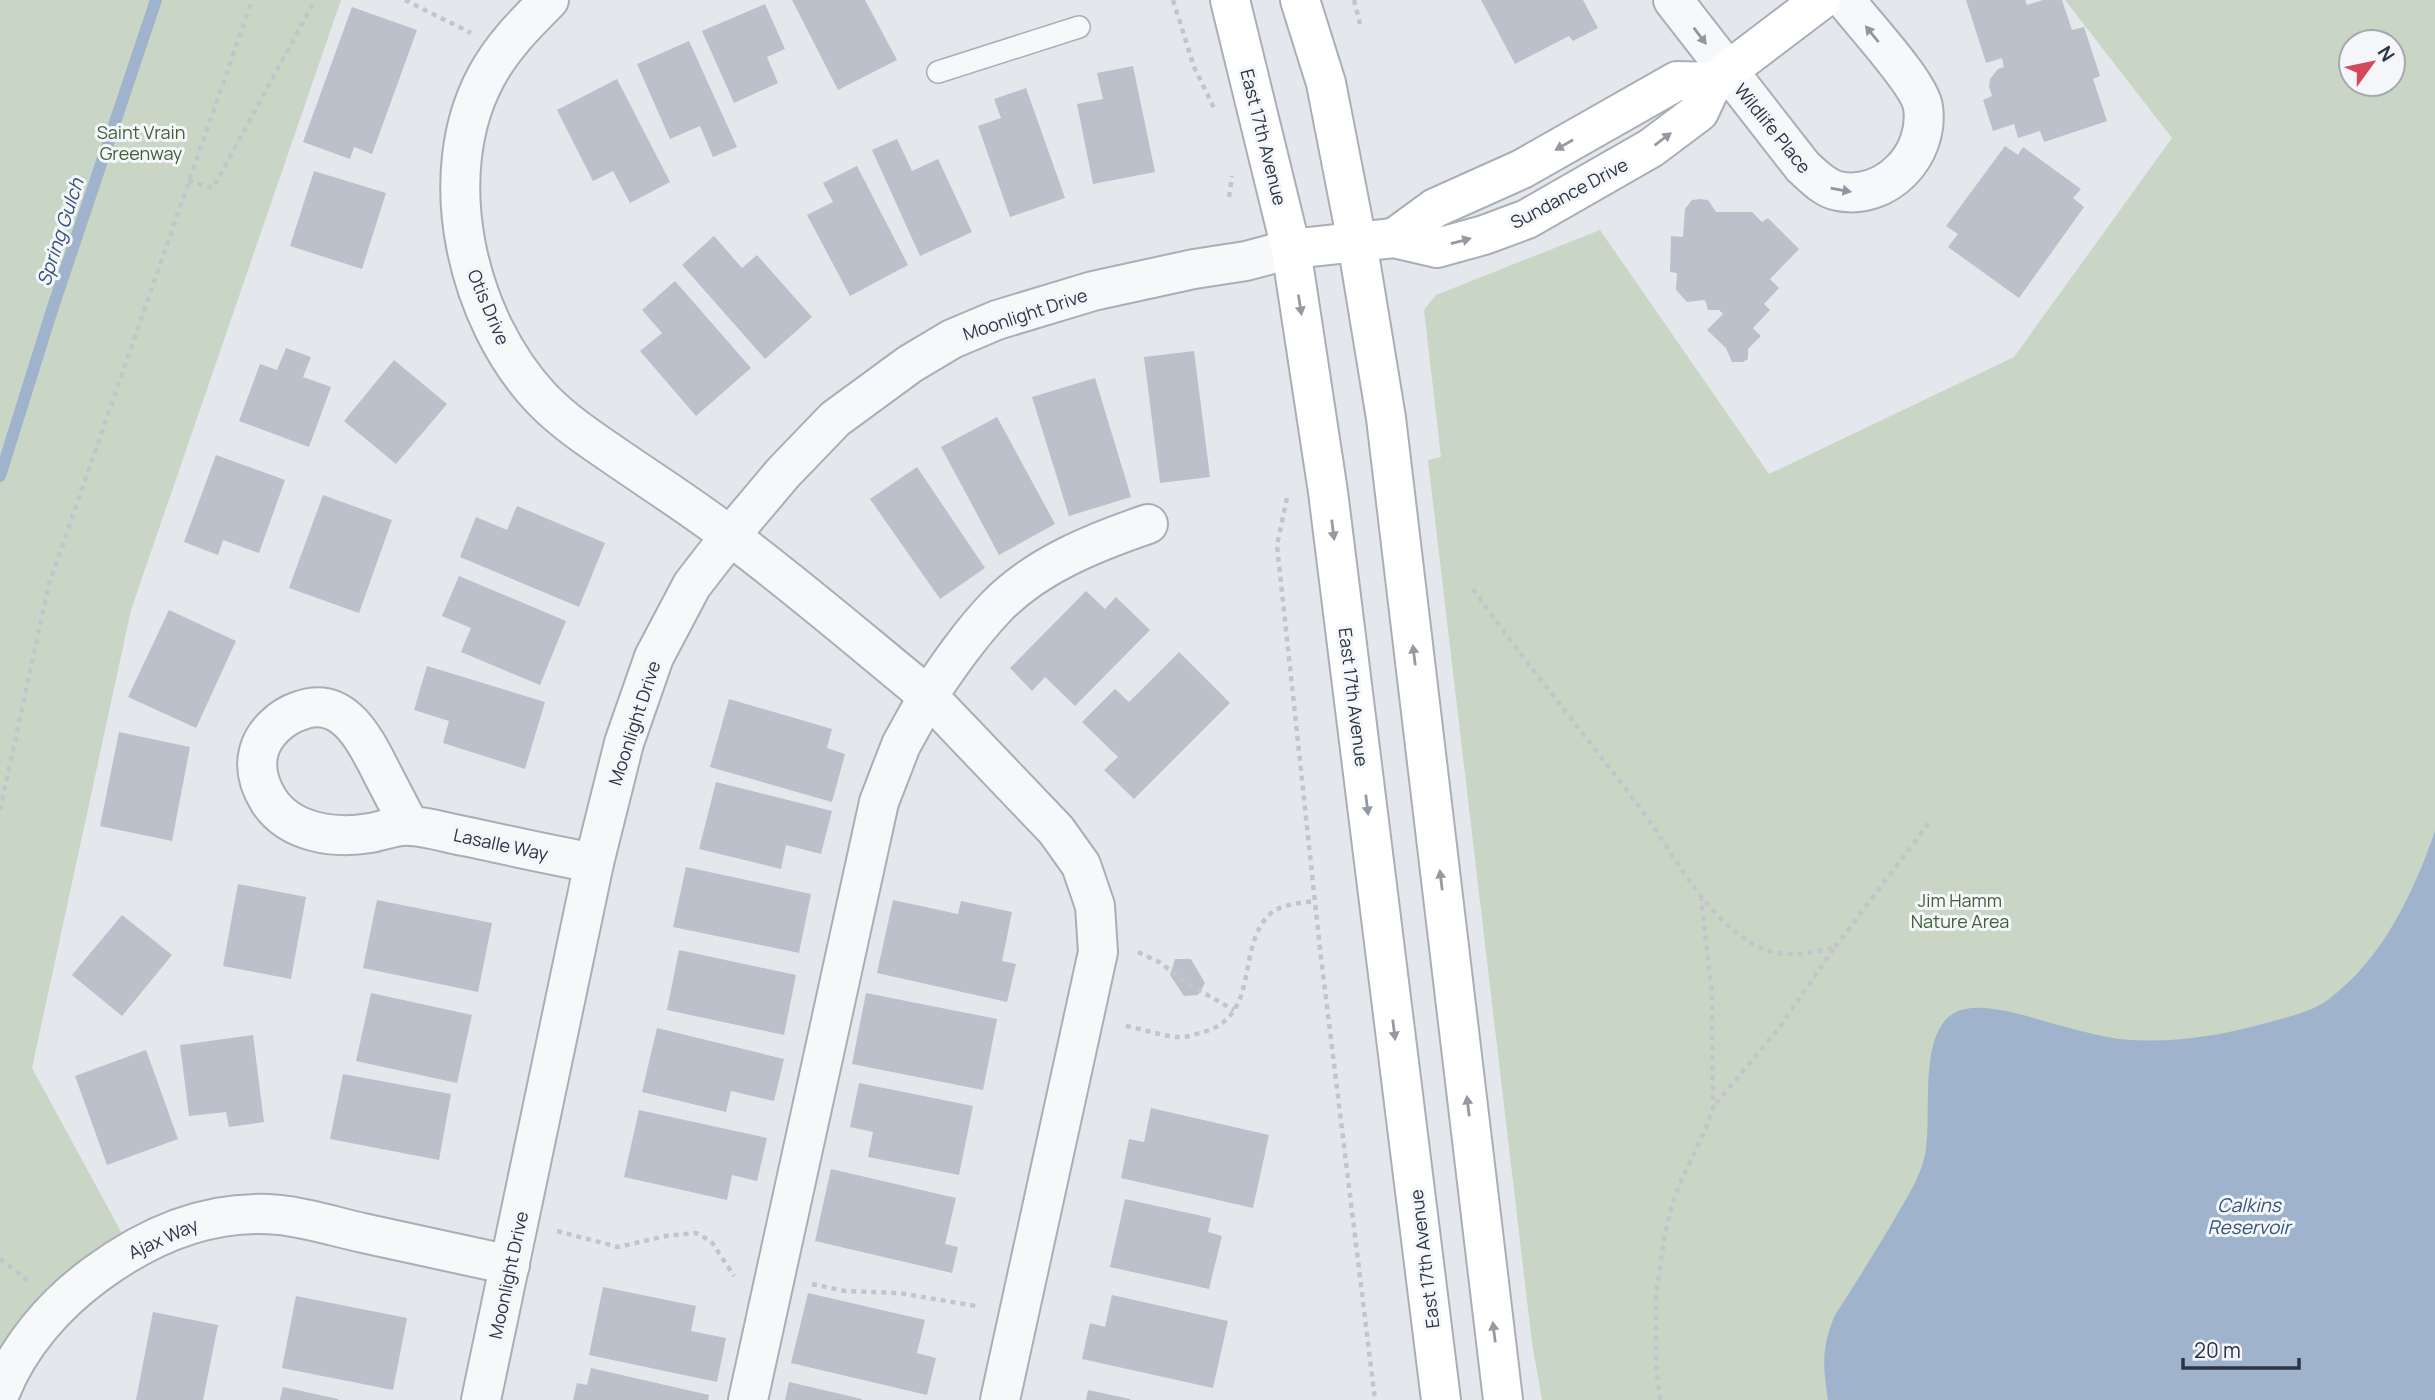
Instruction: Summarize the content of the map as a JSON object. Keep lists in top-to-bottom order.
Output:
{
  "streets": {
    "main road": ["East 17th Avenue", "Sundance Drive"],
    "street": [
      "Wildlife Place",
      "Otis Drive",
      "Moonlight Drive",
      "Lasalle Way",
      "Ajax Way"
    ]
  },
  "crossings": [
    ["Wildlife Place", "Sundance Drive"],
    ["East 17th Avenue", "Sundance Drive"],
    ["East 17th Avenue", "Moonlight Drive"],
    ["Sundance Drive", "Moonlight Drive"],
    ["Otis Drive", "Moonlight Drive"],
    ["Moonlight Drive", "Lasalle Way"],
    ["Moonlight Drive", "Ajax Way"]
  ],
  "water": ["Spring Gulch", "Calkins Reservoir"],
  "parks": ["Saint Vrain Greenway", "Jim Hamm Nature Area"],
  "scale_bar": "20 m",
  "north": "top right"
}
